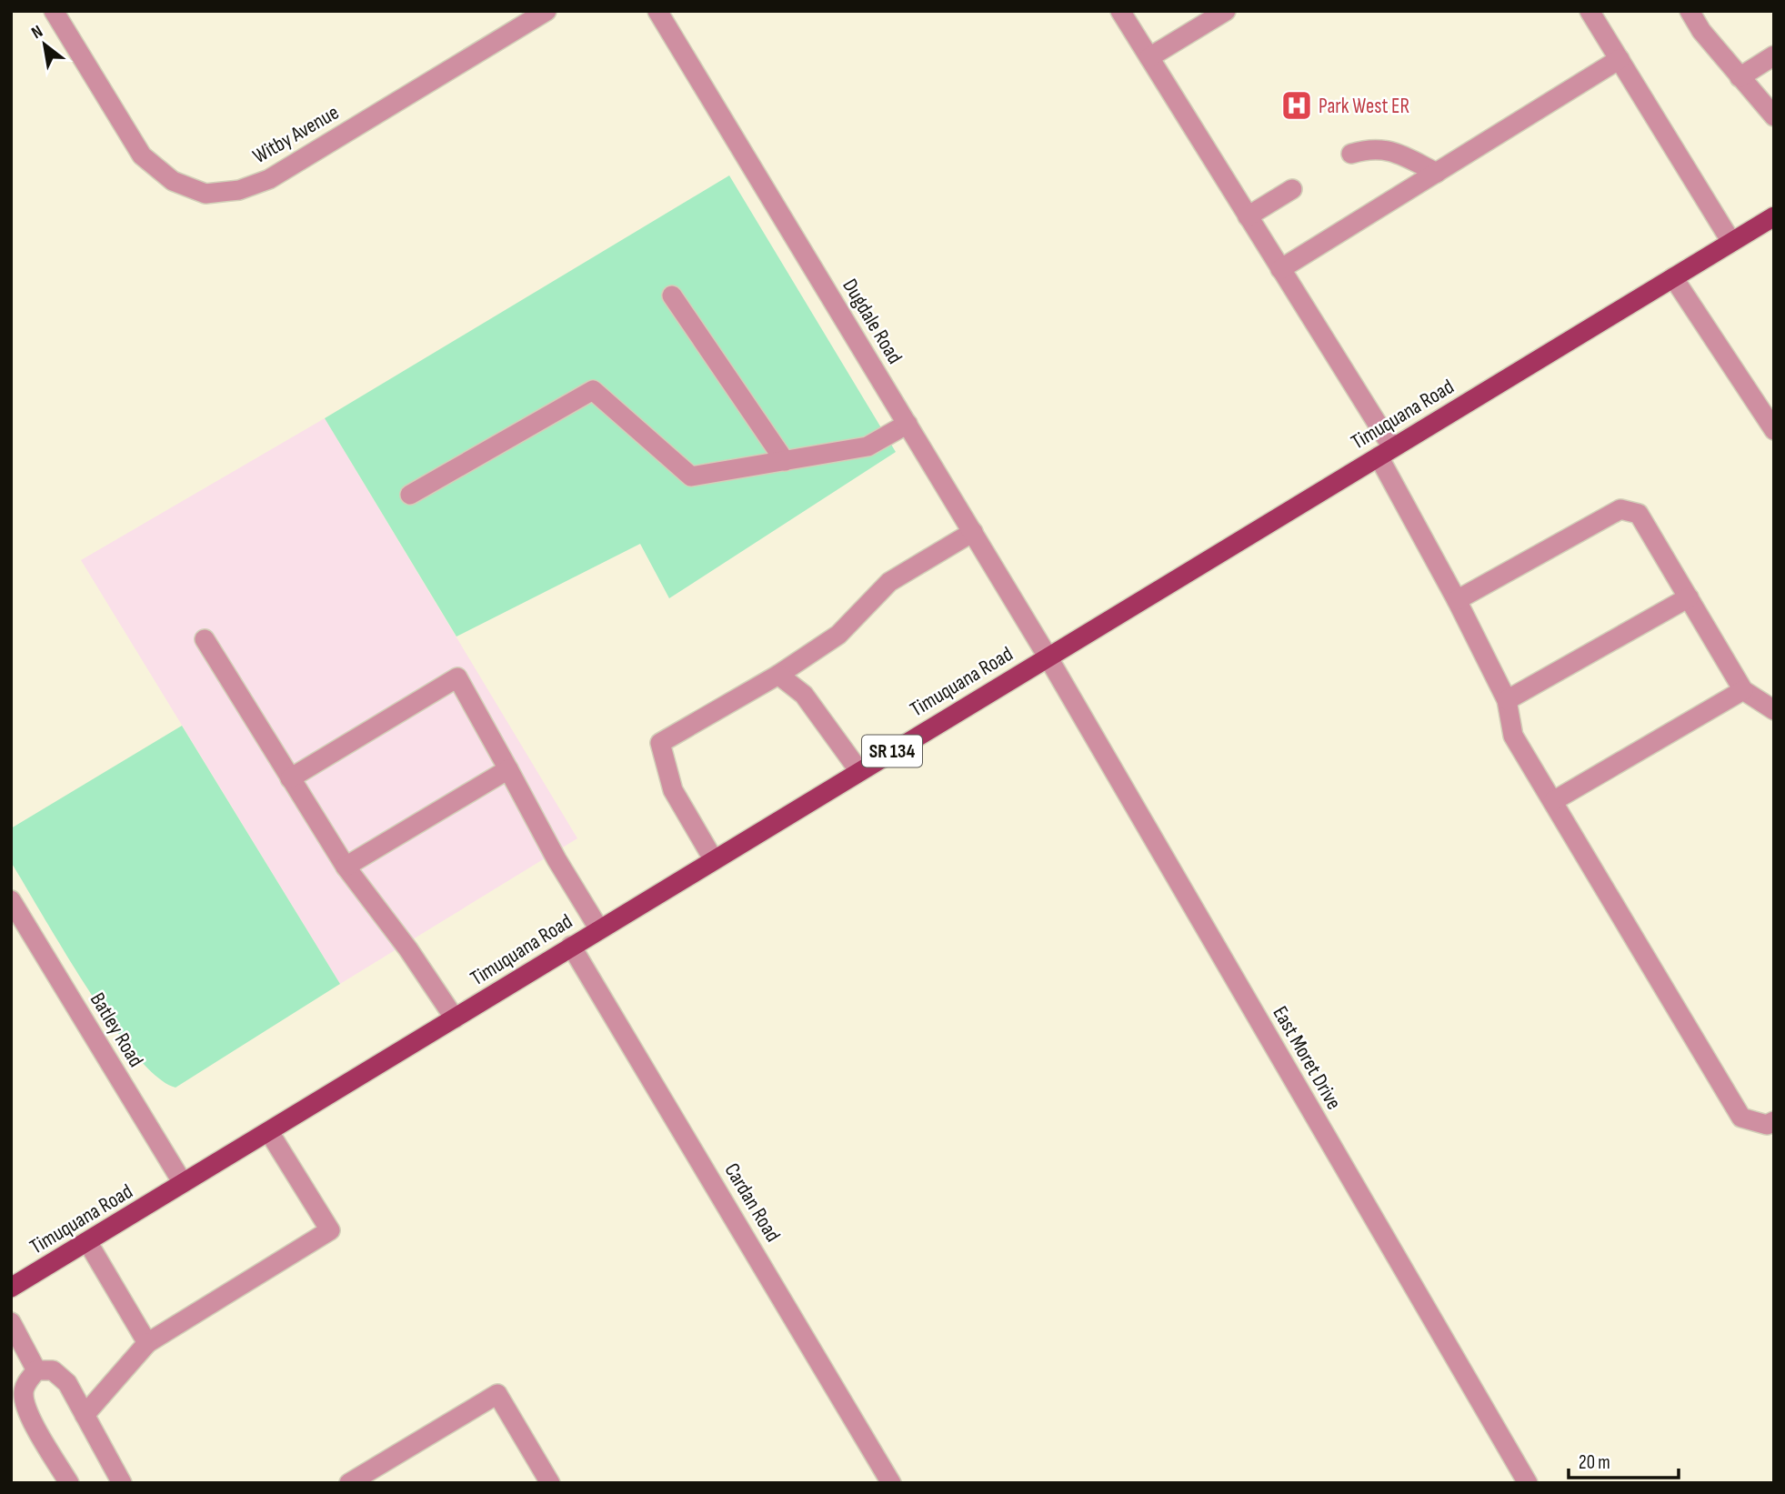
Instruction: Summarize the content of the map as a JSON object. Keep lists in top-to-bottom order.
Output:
{
  "streets": {
    "main road": ["Timuquana Road", "SR 134"],
    "street": [
      "Witby Avenue",
      "Dugdale Road",
      "Batley Road",
      "East Moret Drive",
      "Cardan Road"
    ]
  },
  "crossings": [
    ["Dugdale Road", "Timuquana Road"],
    ["Dugdale Road", "East Moret Drive"],
    ["Timuquana Road", "Batley Road"],
    ["Timuquana Road", "East Moret Drive"],
    ["Timuquana Road", "Cardan Road"]
  ],
  "places": {
    "hospital": ["Park West ER"]
  },
  "scale_bar": "20 m",
  "north": "top left"
}
